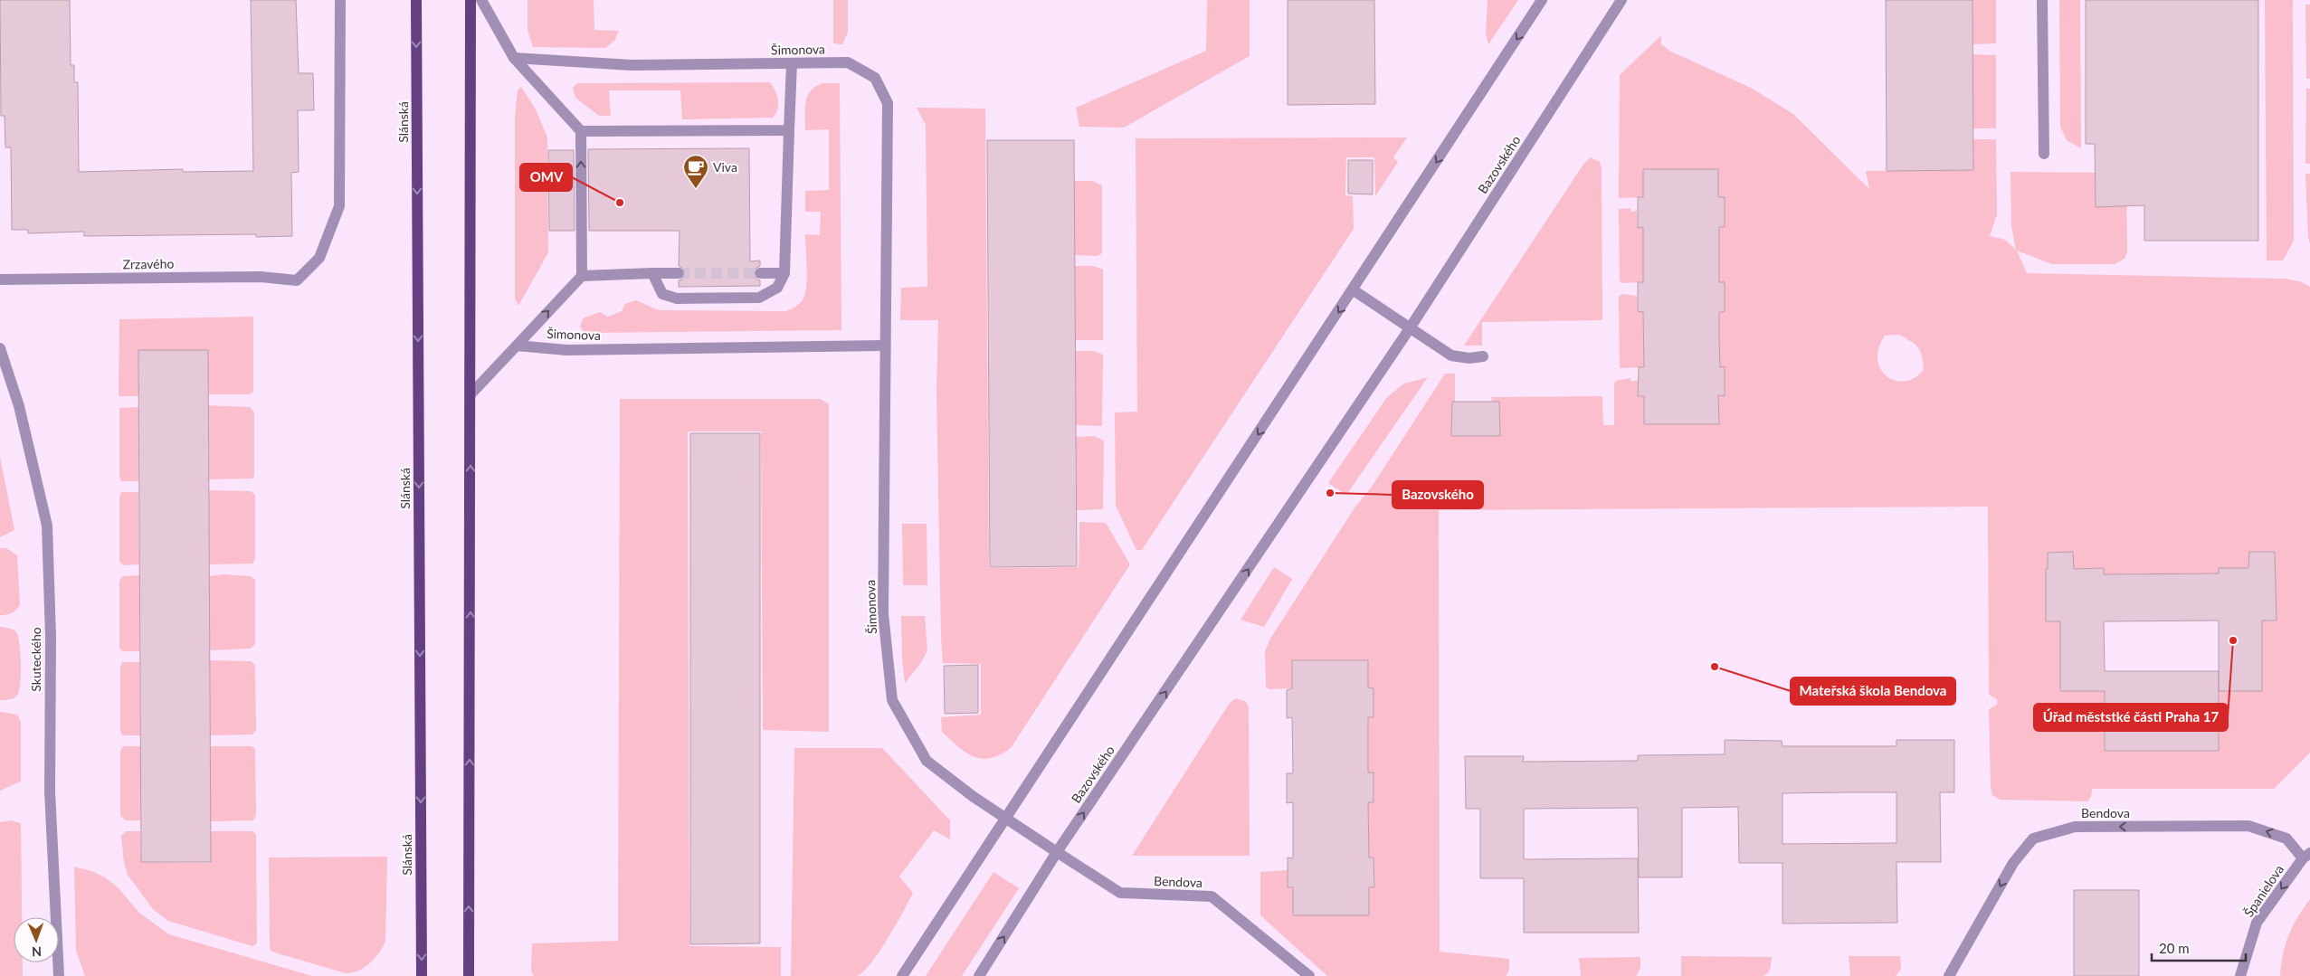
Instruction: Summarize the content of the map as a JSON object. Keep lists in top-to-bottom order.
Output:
{
  "streets": {
    "main road": ["Slánská"],
    "street": [
      "Šimonova",
      "Bazovského",
      "Zrzavého",
      "Skuteckého",
      "Bendova",
      "Španielova"
    ]
  },
  "crossings": [
    ["Šimonova", "Bazovského"],
    ["Šimonova", "Bendova"],
    ["Bazovského", "Bendova"],
    ["Bendova", "Španielova"]
  ],
  "one_way": ["Bendova", "Španielova"],
  "places": {
    "cafe": ["Viva"],
    "other": [
      "OMV",
      "Bazovského",
      "Úřad měststké části Praha 17",
      "Mateřská škola Bendova"
    ]
  },
  "scale_bar": "20 m",
  "north": "bottom"
}
